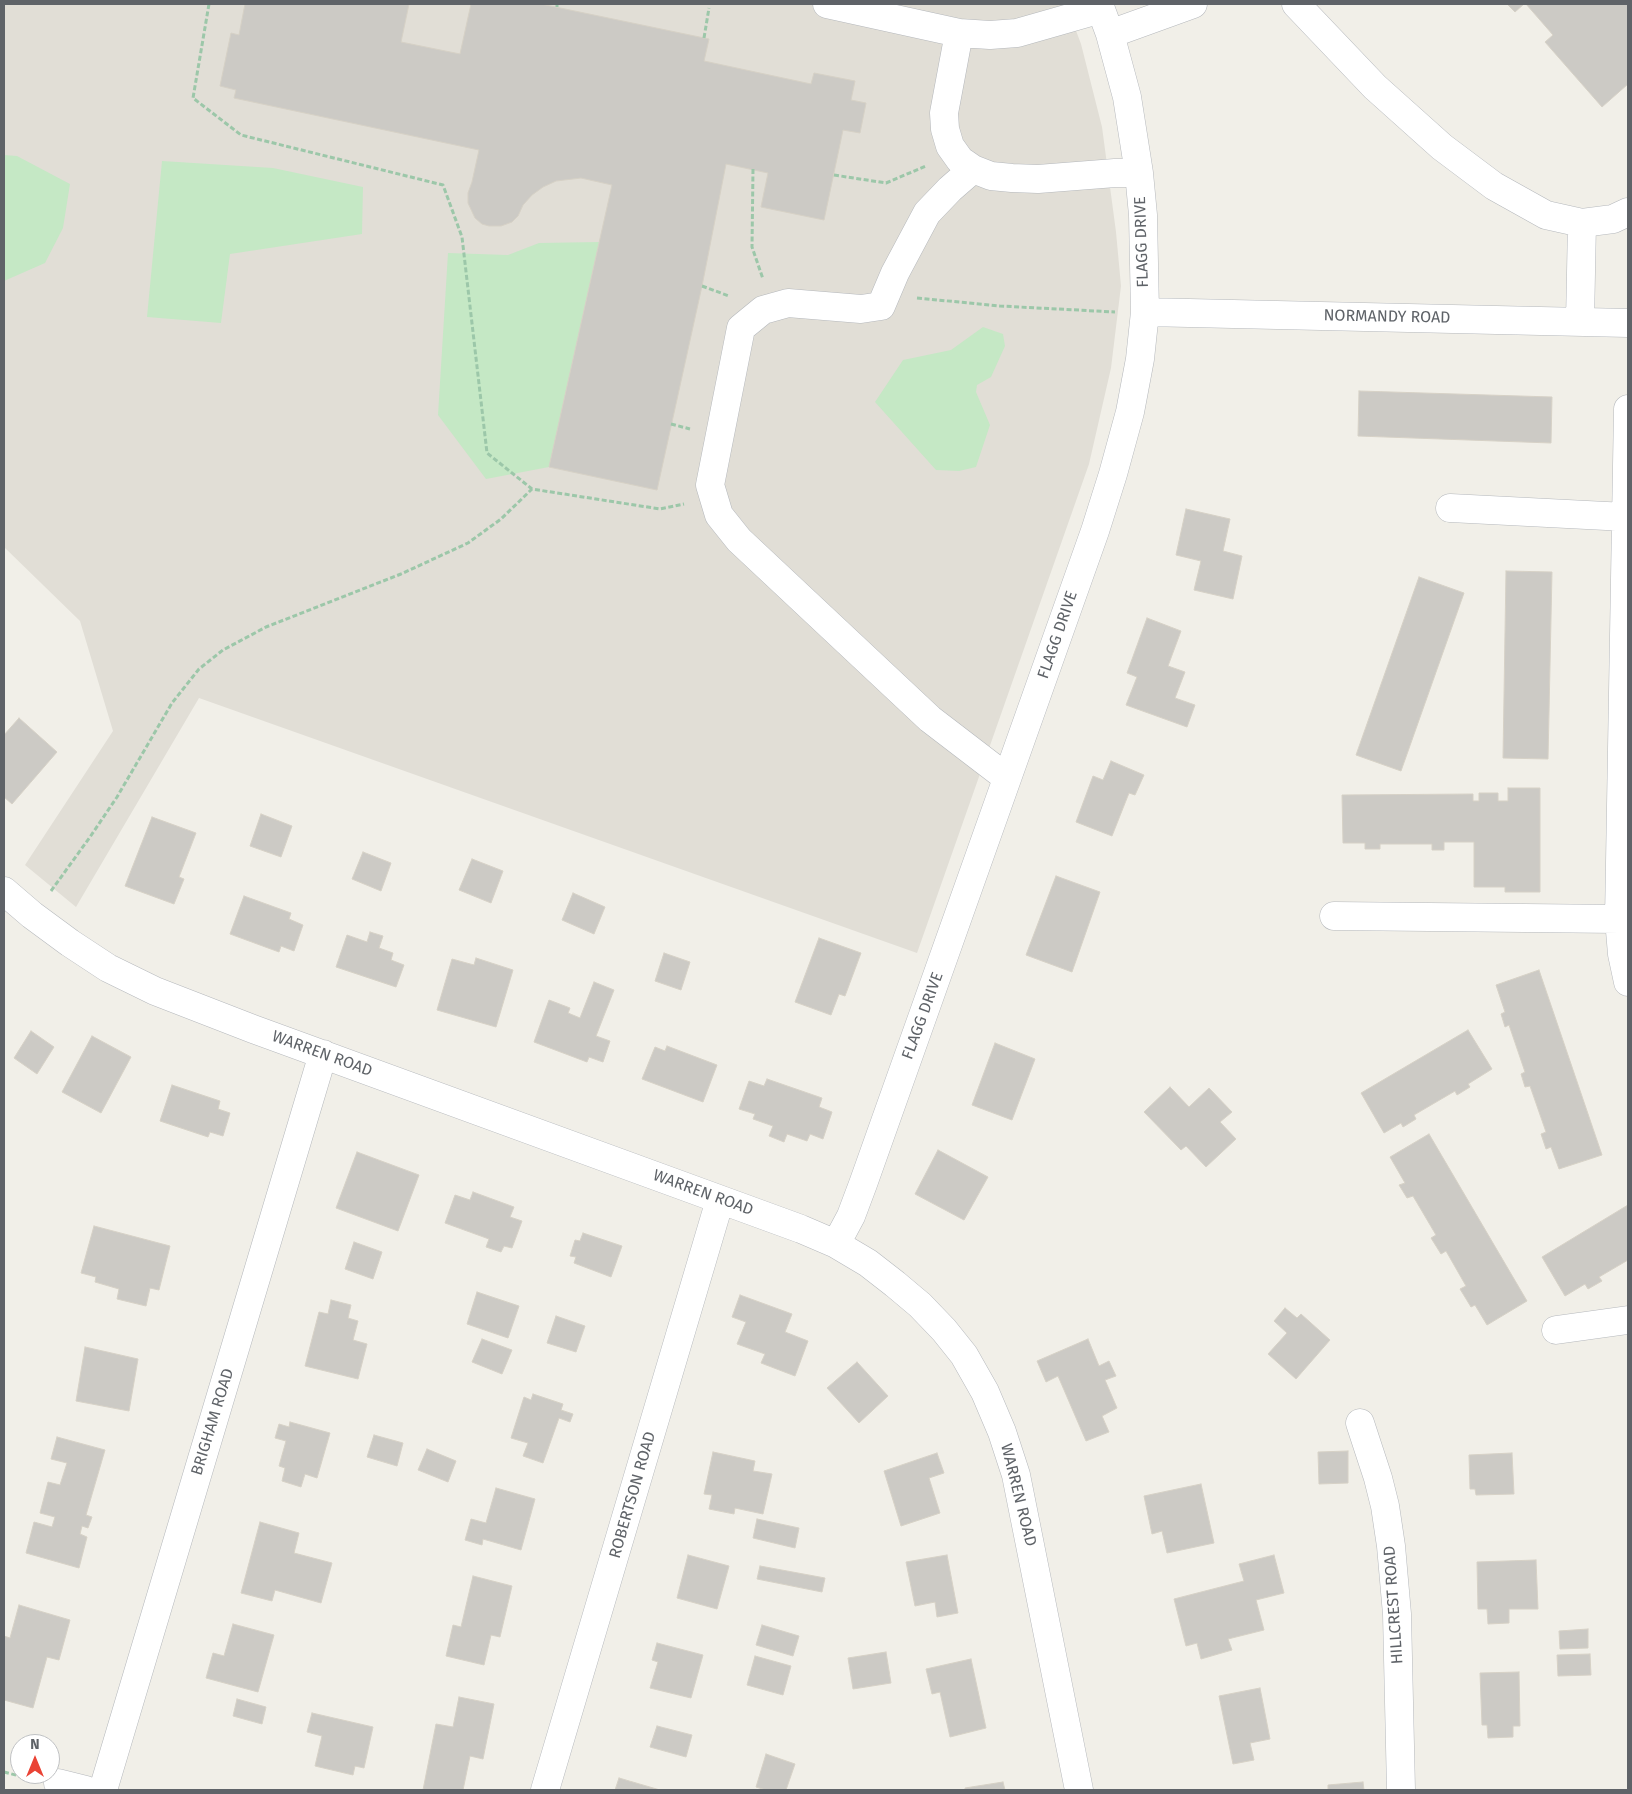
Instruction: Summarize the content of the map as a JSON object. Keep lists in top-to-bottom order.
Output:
{
  "streets": {
    "street": [
      "FLAGG DRIVE",
      "NORMANDY ROAD",
      "WARREN ROAD",
      "BRIGHAM ROAD",
      "ROBERTSON ROAD",
      "HILLCREST ROAD"
    ]
  },
  "crossings": [
    ["FLAGG DRIVE", "NORMANDY ROAD"],
    ["FLAGG DRIVE", "WARREN ROAD"],
    ["WARREN ROAD", "BRIGHAM ROAD"],
    ["WARREN ROAD", "ROBERTSON ROAD"]
  ],
  "north": "top"
}
